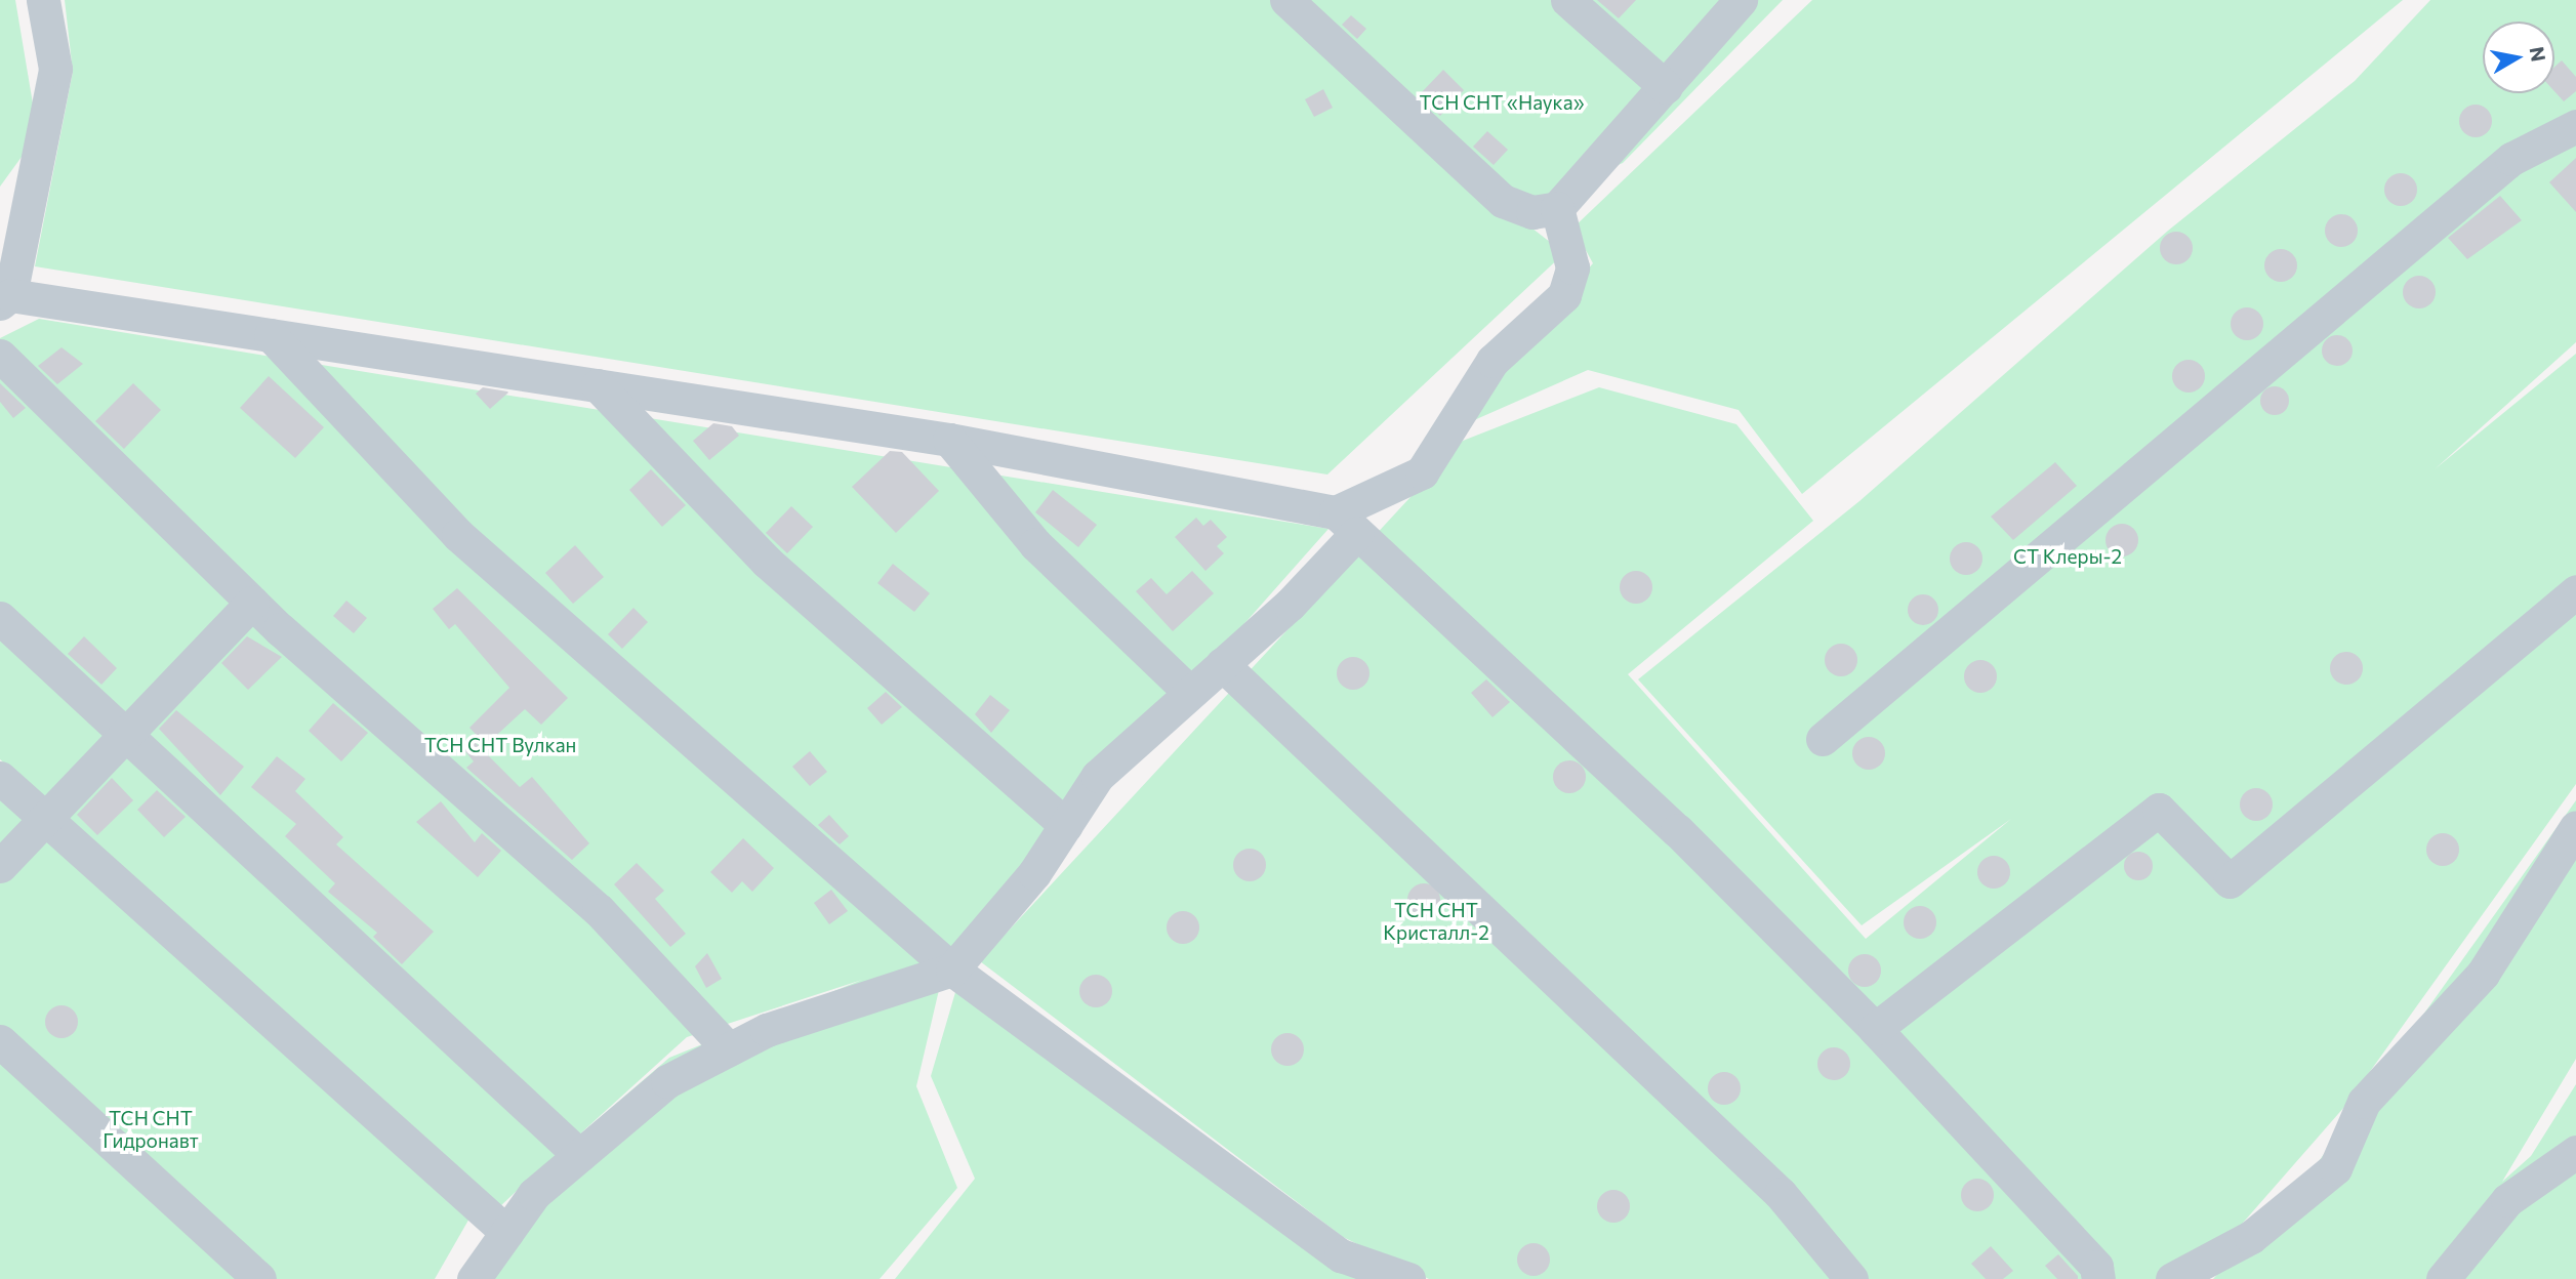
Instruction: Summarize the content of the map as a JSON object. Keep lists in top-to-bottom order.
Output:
{
  "parks": [
    "ТСН СНТ «Наука»",
    "СТ Клеры-2",
    "ТСН СНТ Вулкан",
    "ТСН СНТ Кристалл-2",
    "ТСН СНТ Гидронавт"
  ],
  "north": "right"
}
